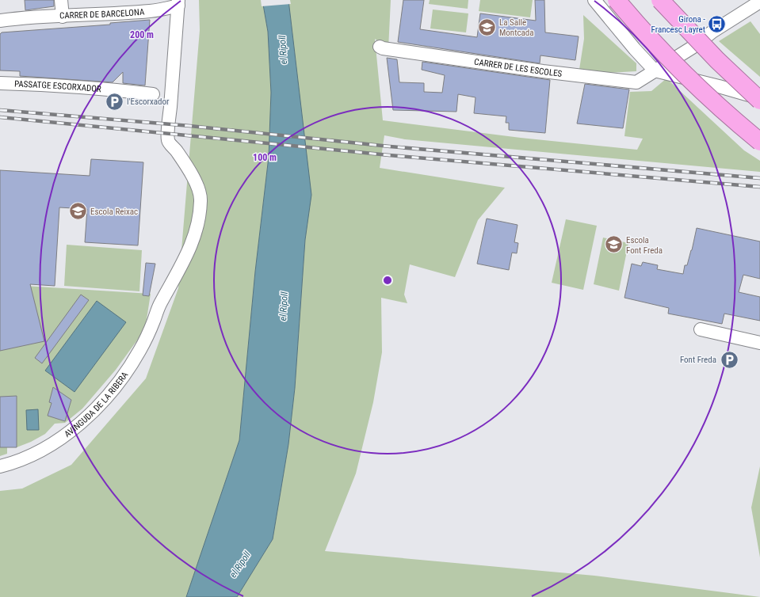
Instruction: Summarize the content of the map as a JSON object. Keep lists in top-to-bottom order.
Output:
{
  "streets": {
    "street": [
      "CARRER DE BARCELONA",
      "CARRER DE LES ESCOLES",
      "PASSATGE ESCORXADOR",
      "AVINGUDA DE LA RIBERA"
    ]
  },
  "crossings": [
    ["CARRER DE BARCELONA", "AVINGUDA DE LA RIBERA"]
  ],
  "water": ["el Ripoll"],
  "places": {
    "bus stop": ["Girona - Francesc Layret"],
    "school or university": ["La Salle Montcada", "Escola Reixac", "Escola Font Freda"],
    "parking": ["l'Escorxador", "Font Freda"]
  },
  "rings": ["200 m", "100 m"]
}
